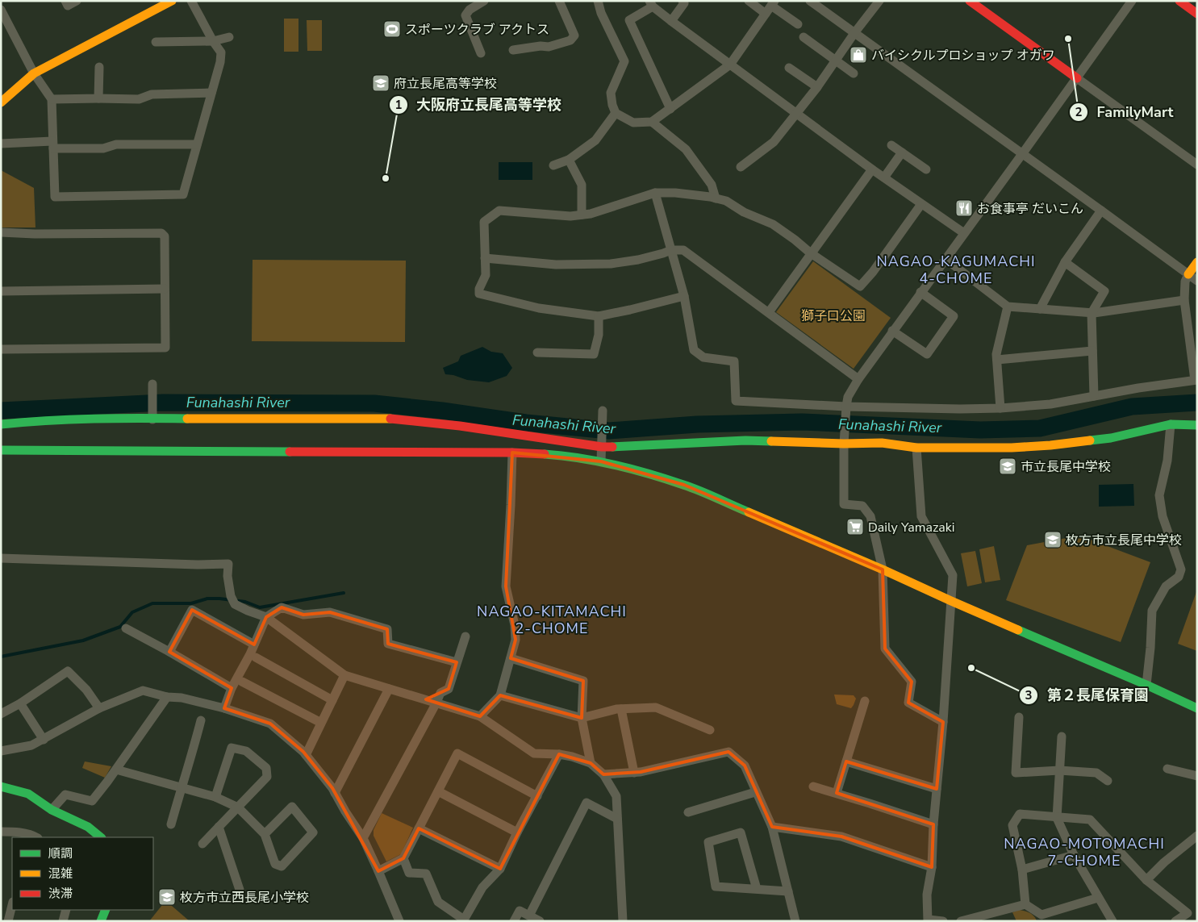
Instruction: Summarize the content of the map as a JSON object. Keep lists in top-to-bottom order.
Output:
{
  "districts": ["NAGAO-KAGUMACHI 4-CHOME", "NAGAO-KITAMACHI 2-CHOME", "NAGAO-MOTOMACHI 7-CHOME"],
  "water": ["Funahashi River"],
  "parks": ["獅子口公園"],
  "places": {
    "sports": ["スポーツクラブ アクトス"],
    "other": ["FamilyMart", "大阪府立長尾高等学校", "第２長尾保育園"],
    "shop": ["バイシクルプロショップ オガワ"],
    "school or university": [
      "府立長尾高等学校",
      "市立長尾中学校",
      "枚方市立長尾中学校",
      "枚方市立西長尾小学校"
    ],
    "restaurant": ["お食事亭 だいこん"],
    "supermarket": ["Daily Yamazaki"]
  },
  "legend": ["順調", "混雑", "渋滞"]
}
